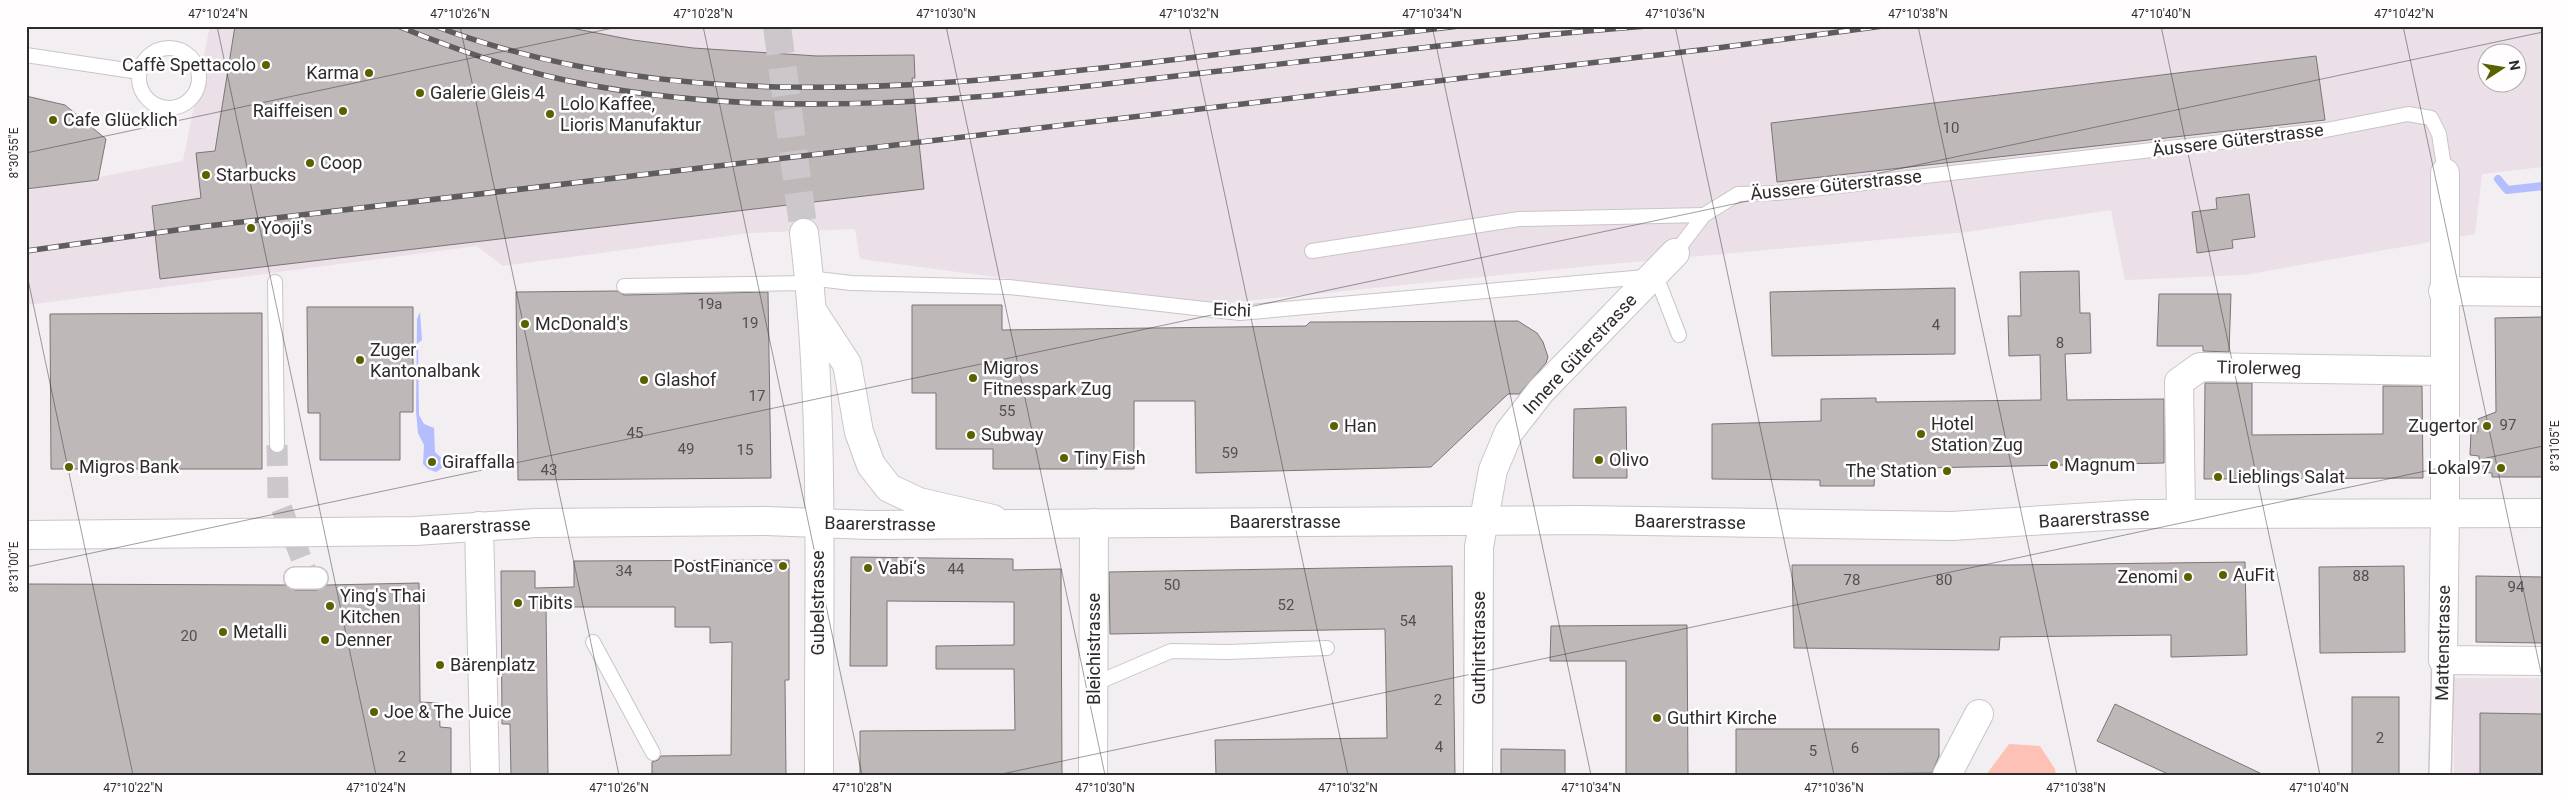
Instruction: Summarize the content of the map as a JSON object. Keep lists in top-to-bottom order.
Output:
{
  "streets": {
    "street": [
      "Äussere Güterstrasse",
      "Innere Güterstrasse",
      "Tirolerweg",
      "Baarerstrasse",
      "Gubelstrasse",
      "Mattenstrasse",
      "Guthirtstrasse",
      "Bleichistrasse"
    ],
    "lane": ["Eichi"]
  },
  "crossings": [
    ["Äussere Güterstrasse", "Innere Güterstrasse"],
    ["Äussere Güterstrasse", "Tirolerweg"],
    ["Äussere Güterstrasse", "Baarerstrasse"],
    ["Äussere Güterstrasse", "Mattenstrasse"],
    ["Eichi", "Innere Güterstrasse"],
    ["Eichi", "Gubelstrasse"],
    ["Innere Güterstrasse", "Baarerstrasse"],
    ["Innere Güterstrasse", "Guthirtstrasse"],
    ["Tirolerweg", "Baarerstrasse"],
    ["Baarerstrasse", "Gubelstrasse"],
    ["Baarerstrasse", "Mattenstrasse"],
    ["Baarerstrasse", "Guthirtstrasse"],
    ["Baarerstrasse", "Bleichistrasse"]
  ],
  "places": [
    "Caffè Spettacolo",
    "Karma",
    "Galerie Gleis 4",
    "Raiffeisen",
    "Lolo Kaffee, Lioris Manufaktur",
    "Cafe Glücklich",
    "Coop",
    "Starbucks",
    "Yooji's",
    "McDonald's",
    "Zuger Kantonalbank",
    "Migros Fitnesspark Zug",
    "Glashof",
    "Han",
    "Zugertor",
    "Hotel Station Zug",
    "Subway",
    "Tiny Fish",
    "Olivo",
    "Giraffalla",
    "Magnum",
    "Migros Bank",
    "Lokal97",
    "The Station",
    "Lieblings Salat",
    "PostFinance",
    "Vabi‘s",
    "AuFit",
    "Zenomi",
    "Tibits",
    "Ying's Thai Kitchen",
    "Metalli",
    "Denner",
    "Bärenplatz",
    "Joe & The Juice",
    "Guthirt Kirche"
  ],
  "house_numbers": [
    "10",
    "19a",
    "19",
    "4",
    "8",
    "17",
    "55",
    "97",
    "45",
    "49",
    "15",
    "59",
    "43",
    "44",
    "34",
    "88",
    "78",
    "80",
    "50",
    "94",
    "52",
    "54",
    "20",
    "2",
    "2",
    "4",
    "6",
    "5",
    "2"
  ],
  "north": "right",
  "coordinates": [
    "47°10'24\"N",
    "47°10'26\"N",
    "47°10'28\"N",
    "47°10'30\"N",
    "47°10'32\"N",
    "47°10'34\"N",
    "47°10'36\"N",
    "47°10'38\"N",
    "47°10'40\"N",
    "47°10'42\"N",
    "8°30'55\"E",
    "8°31'05\"E",
    "8°31'00\"E",
    "47°10'22\"N"
  ]
}
